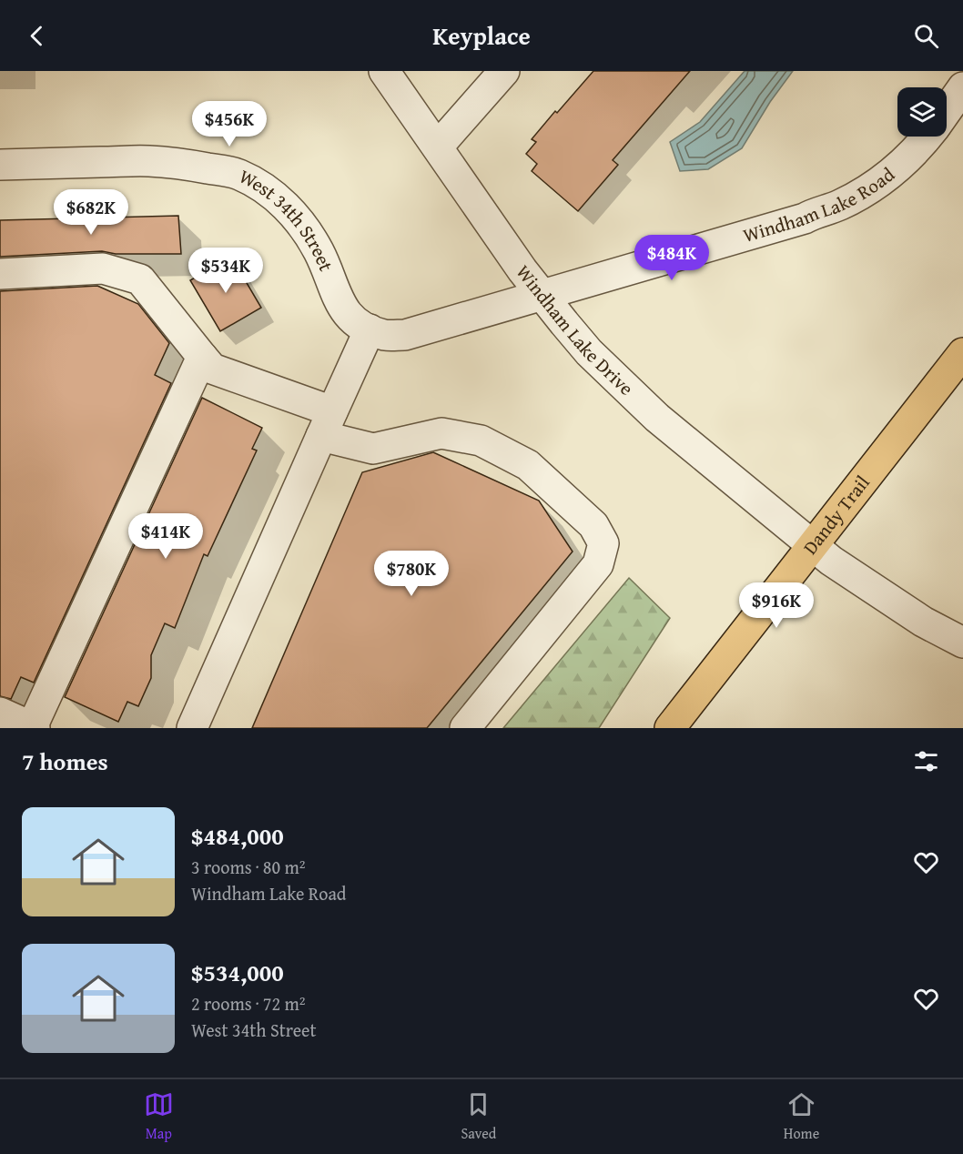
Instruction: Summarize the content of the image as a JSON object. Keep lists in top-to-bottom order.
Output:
{
  "streets": {
    "main road": ["Dandy Trail"],
    "street": ["Windham Lake Road", "West 34th Street", "Windham Lake Drive"]
  },
  "crossings": [
    ["Windham Lake Road", "West 34th Street"],
    ["Windham Lake Road", "Windham Lake Drive"],
    ["Windham Lake Drive", "Dandy Trail"]
  ],
  "page": {
    "header": "Keyplace",
    "price": [
      "$456K",
      "$682K",
      "$484K",
      "$534K",
      "$414K",
      "$780K",
      "$916K"
    ],
    "heading": "7 homes",
    "list": [
      {
        "name": "$484,000",
        "note": "3 rooms · 80 m² · Windham Lake Road"
      },
      {
        "name": "$534,000",
        "note": "2 rooms · 72 m² · West 34th Street"
      }
    ],
    "tabs": ["Map", "Saved", "Home"]
  }
}
